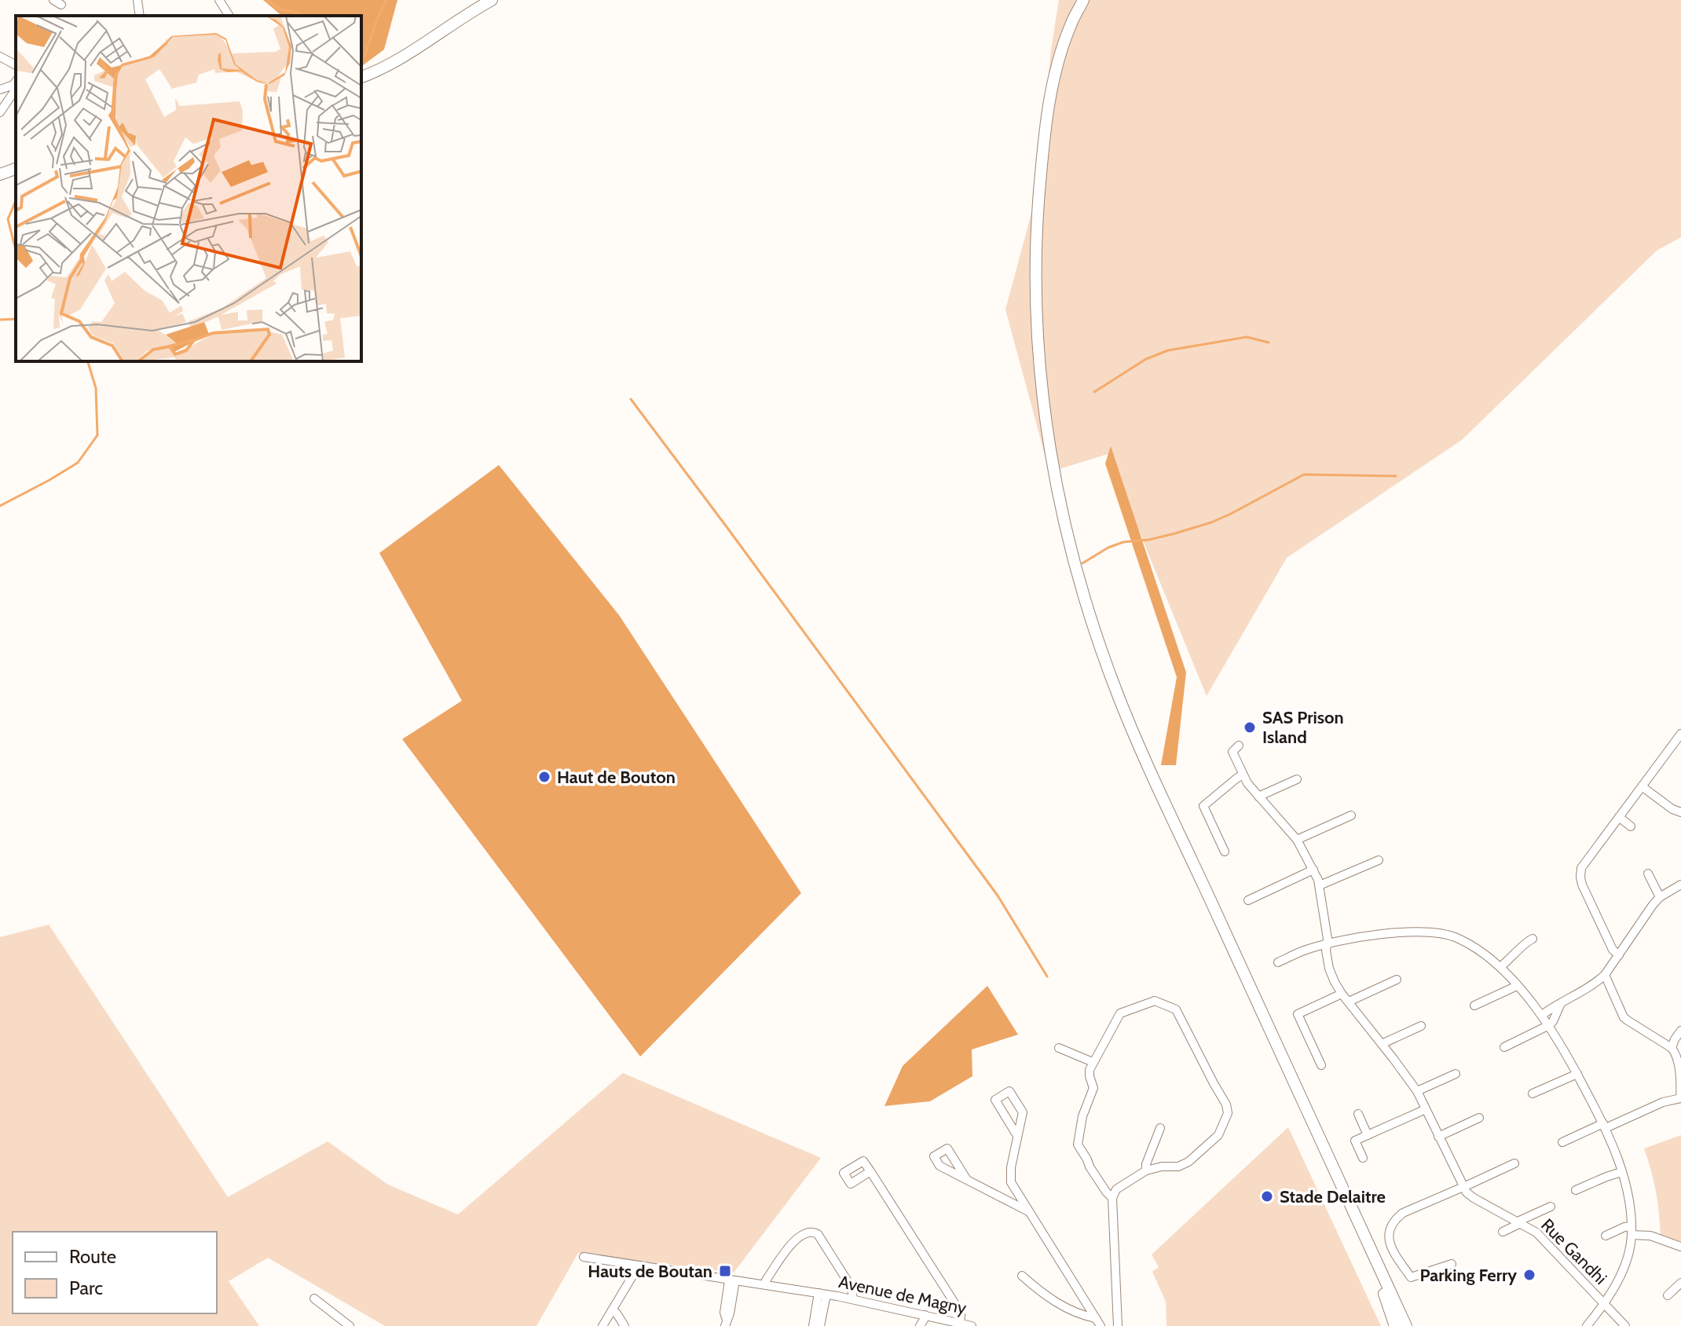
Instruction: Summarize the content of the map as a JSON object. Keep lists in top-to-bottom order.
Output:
{
  "streets": {
    "street": ["Rue Gandhi", "Avenue de Magny"]
  },
  "places": {
    "other": [
      "SAS Prison Island",
      "Haut de Bouton",
      "Stade Delaitre",
      "Parking Ferry"
    ],
    "transit": ["Hauts de Boutan"]
  },
  "legend": ["Route", "Parc"]
}
